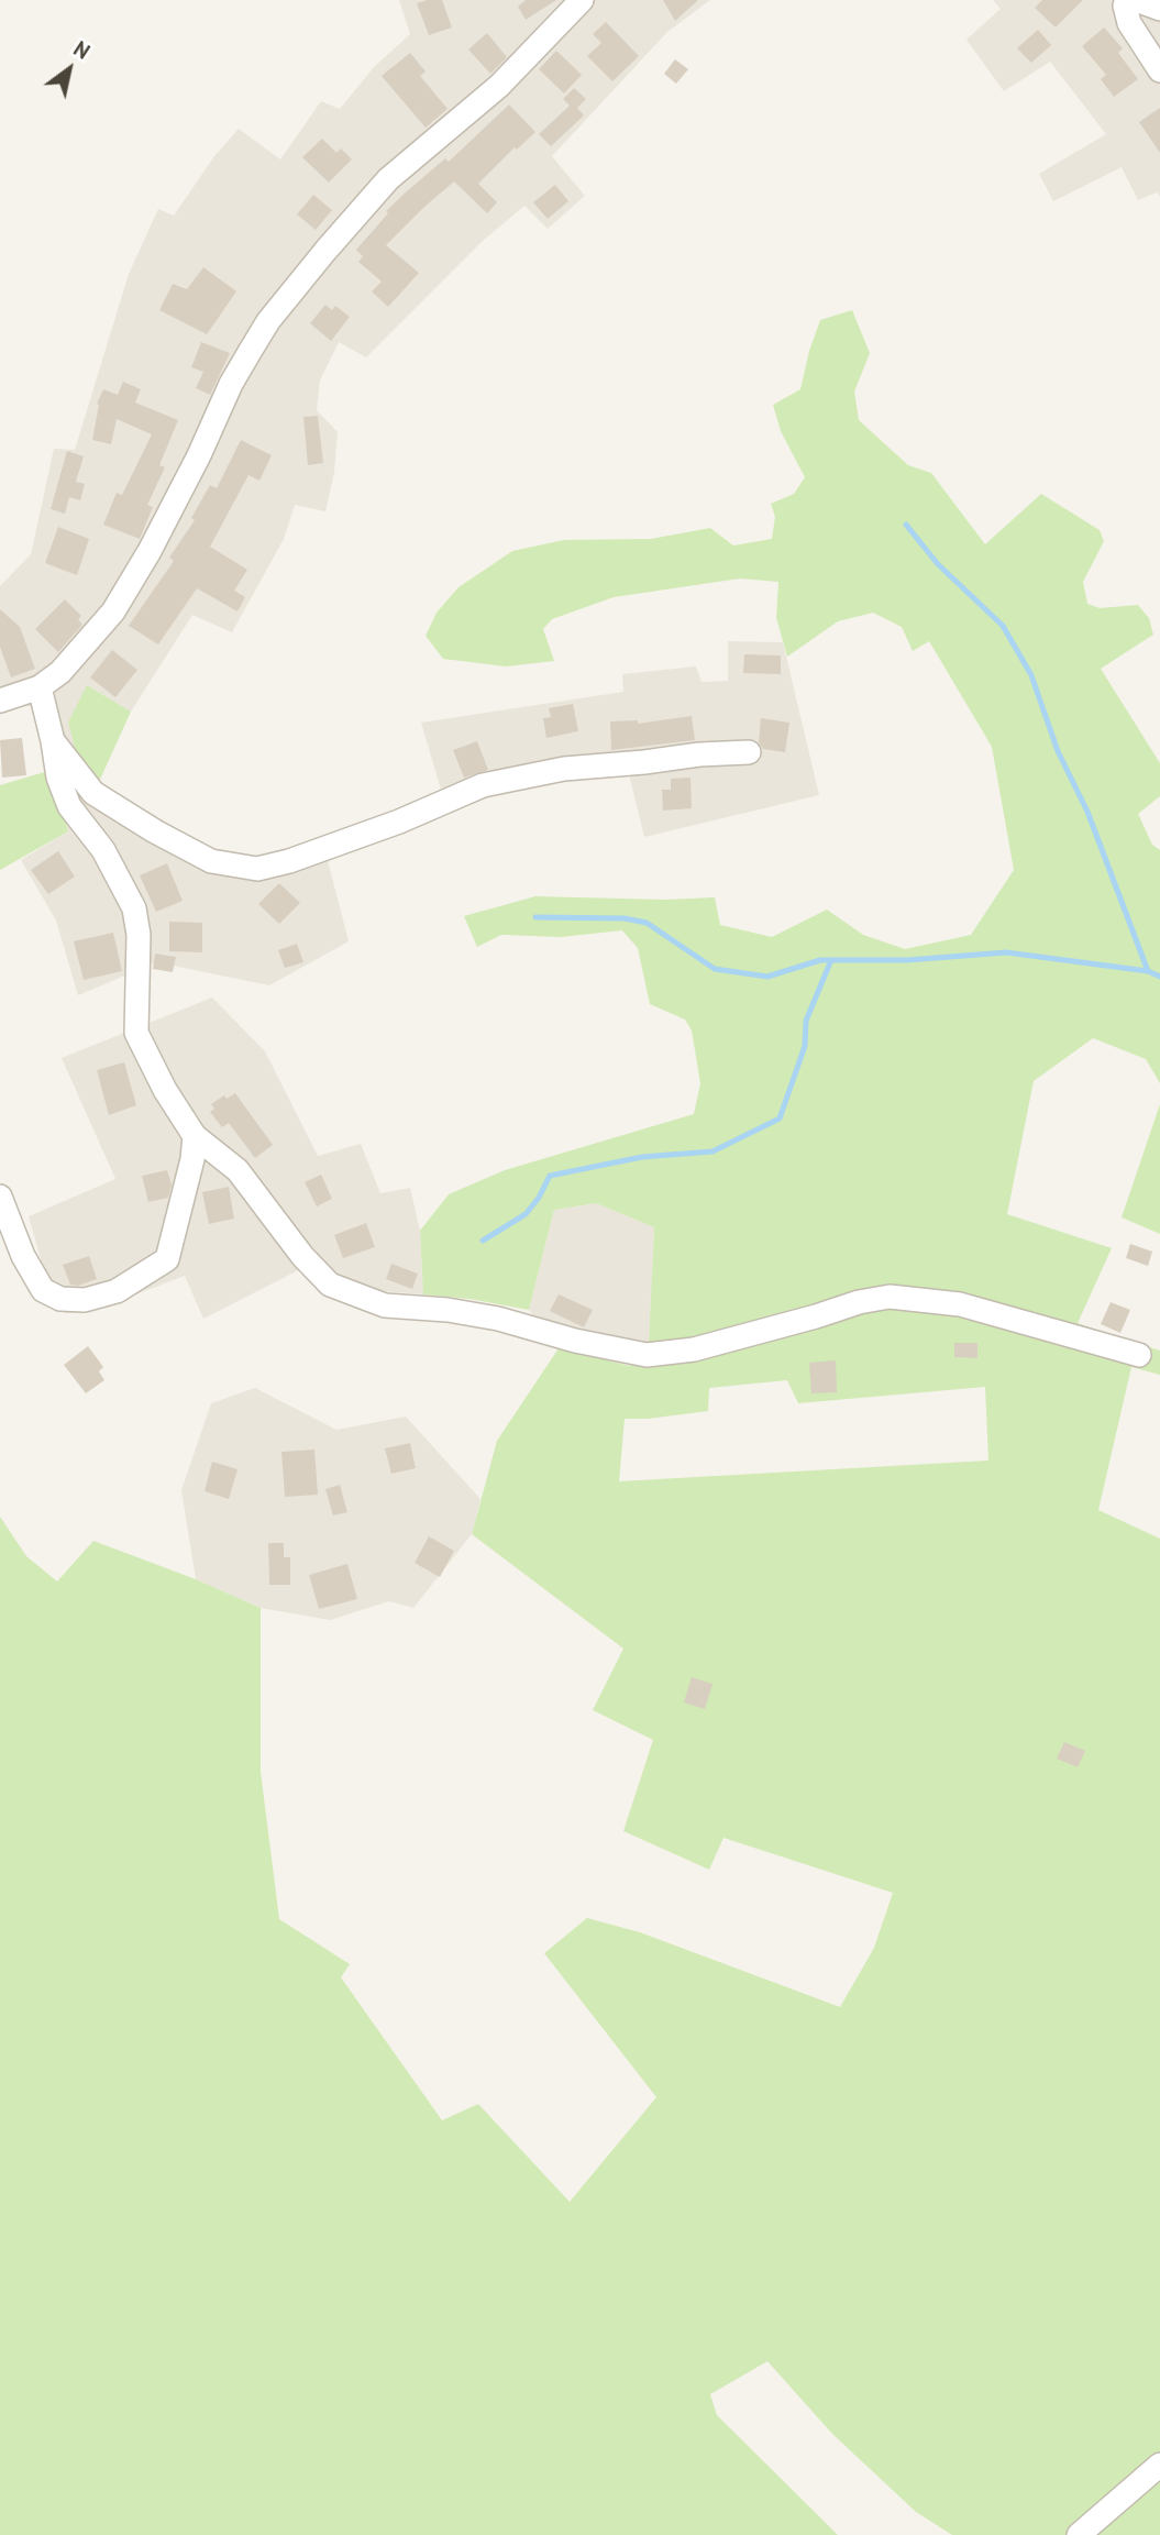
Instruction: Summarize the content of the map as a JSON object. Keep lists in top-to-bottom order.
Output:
{
  "north": "top right"
}
